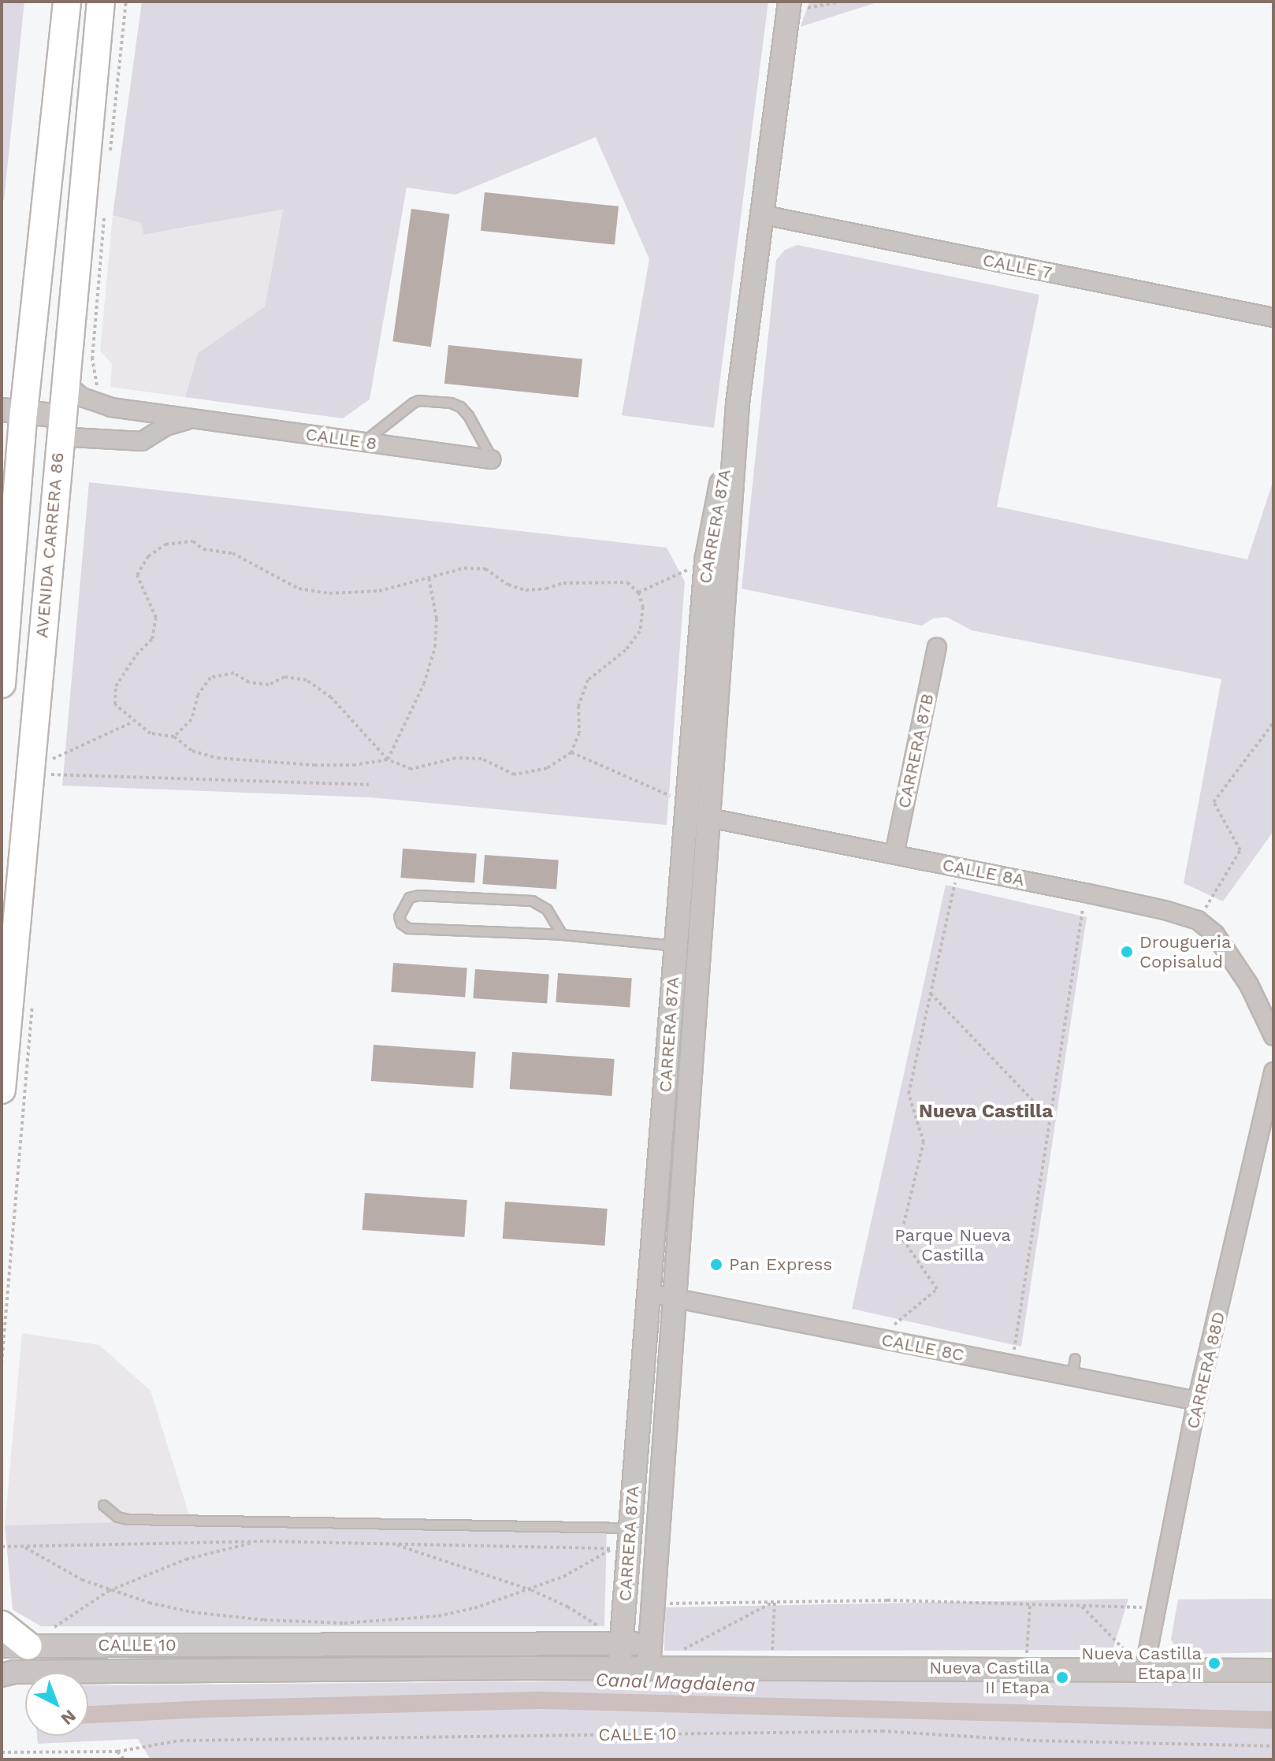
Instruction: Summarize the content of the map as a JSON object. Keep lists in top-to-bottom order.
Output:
{
  "streets": {
    "main road": ["AVENIDA CARRERA 86"],
    "street": [
      "CALLE 7",
      "CALLE 8",
      "CARRERA 87A",
      "CARRERA 87B",
      "CALLE 8A",
      "CALLE 8C",
      "CARRERA 88D",
      "CALLE 10"
    ]
  },
  "crossings": [
    ["CALLE 7", "CARRERA 87A"],
    ["CALLE 8", "AVENIDA CARRERA 86"],
    ["CARRERA 87A", "CALLE 8A"],
    ["CARRERA 87A", "CALLE 8C"],
    ["CARRERA 87A", "CALLE 10"],
    ["CARRERA 87B", "CALLE 8A"],
    ["CALLE 8C", "CARRERA 88D"],
    ["CARRERA 88D", "CALLE 10"]
  ],
  "districts": ["Nueva Castilla"],
  "water": ["Canal Magdalena"],
  "parks": ["Parque Nueva Castilla"],
  "places": [
    "Drougueria Copisalud",
    "Pan Express",
    "Nueva Castilla Etapa II",
    "Nueva Castilla II Etapa"
  ],
  "north": "bottom right"
}
